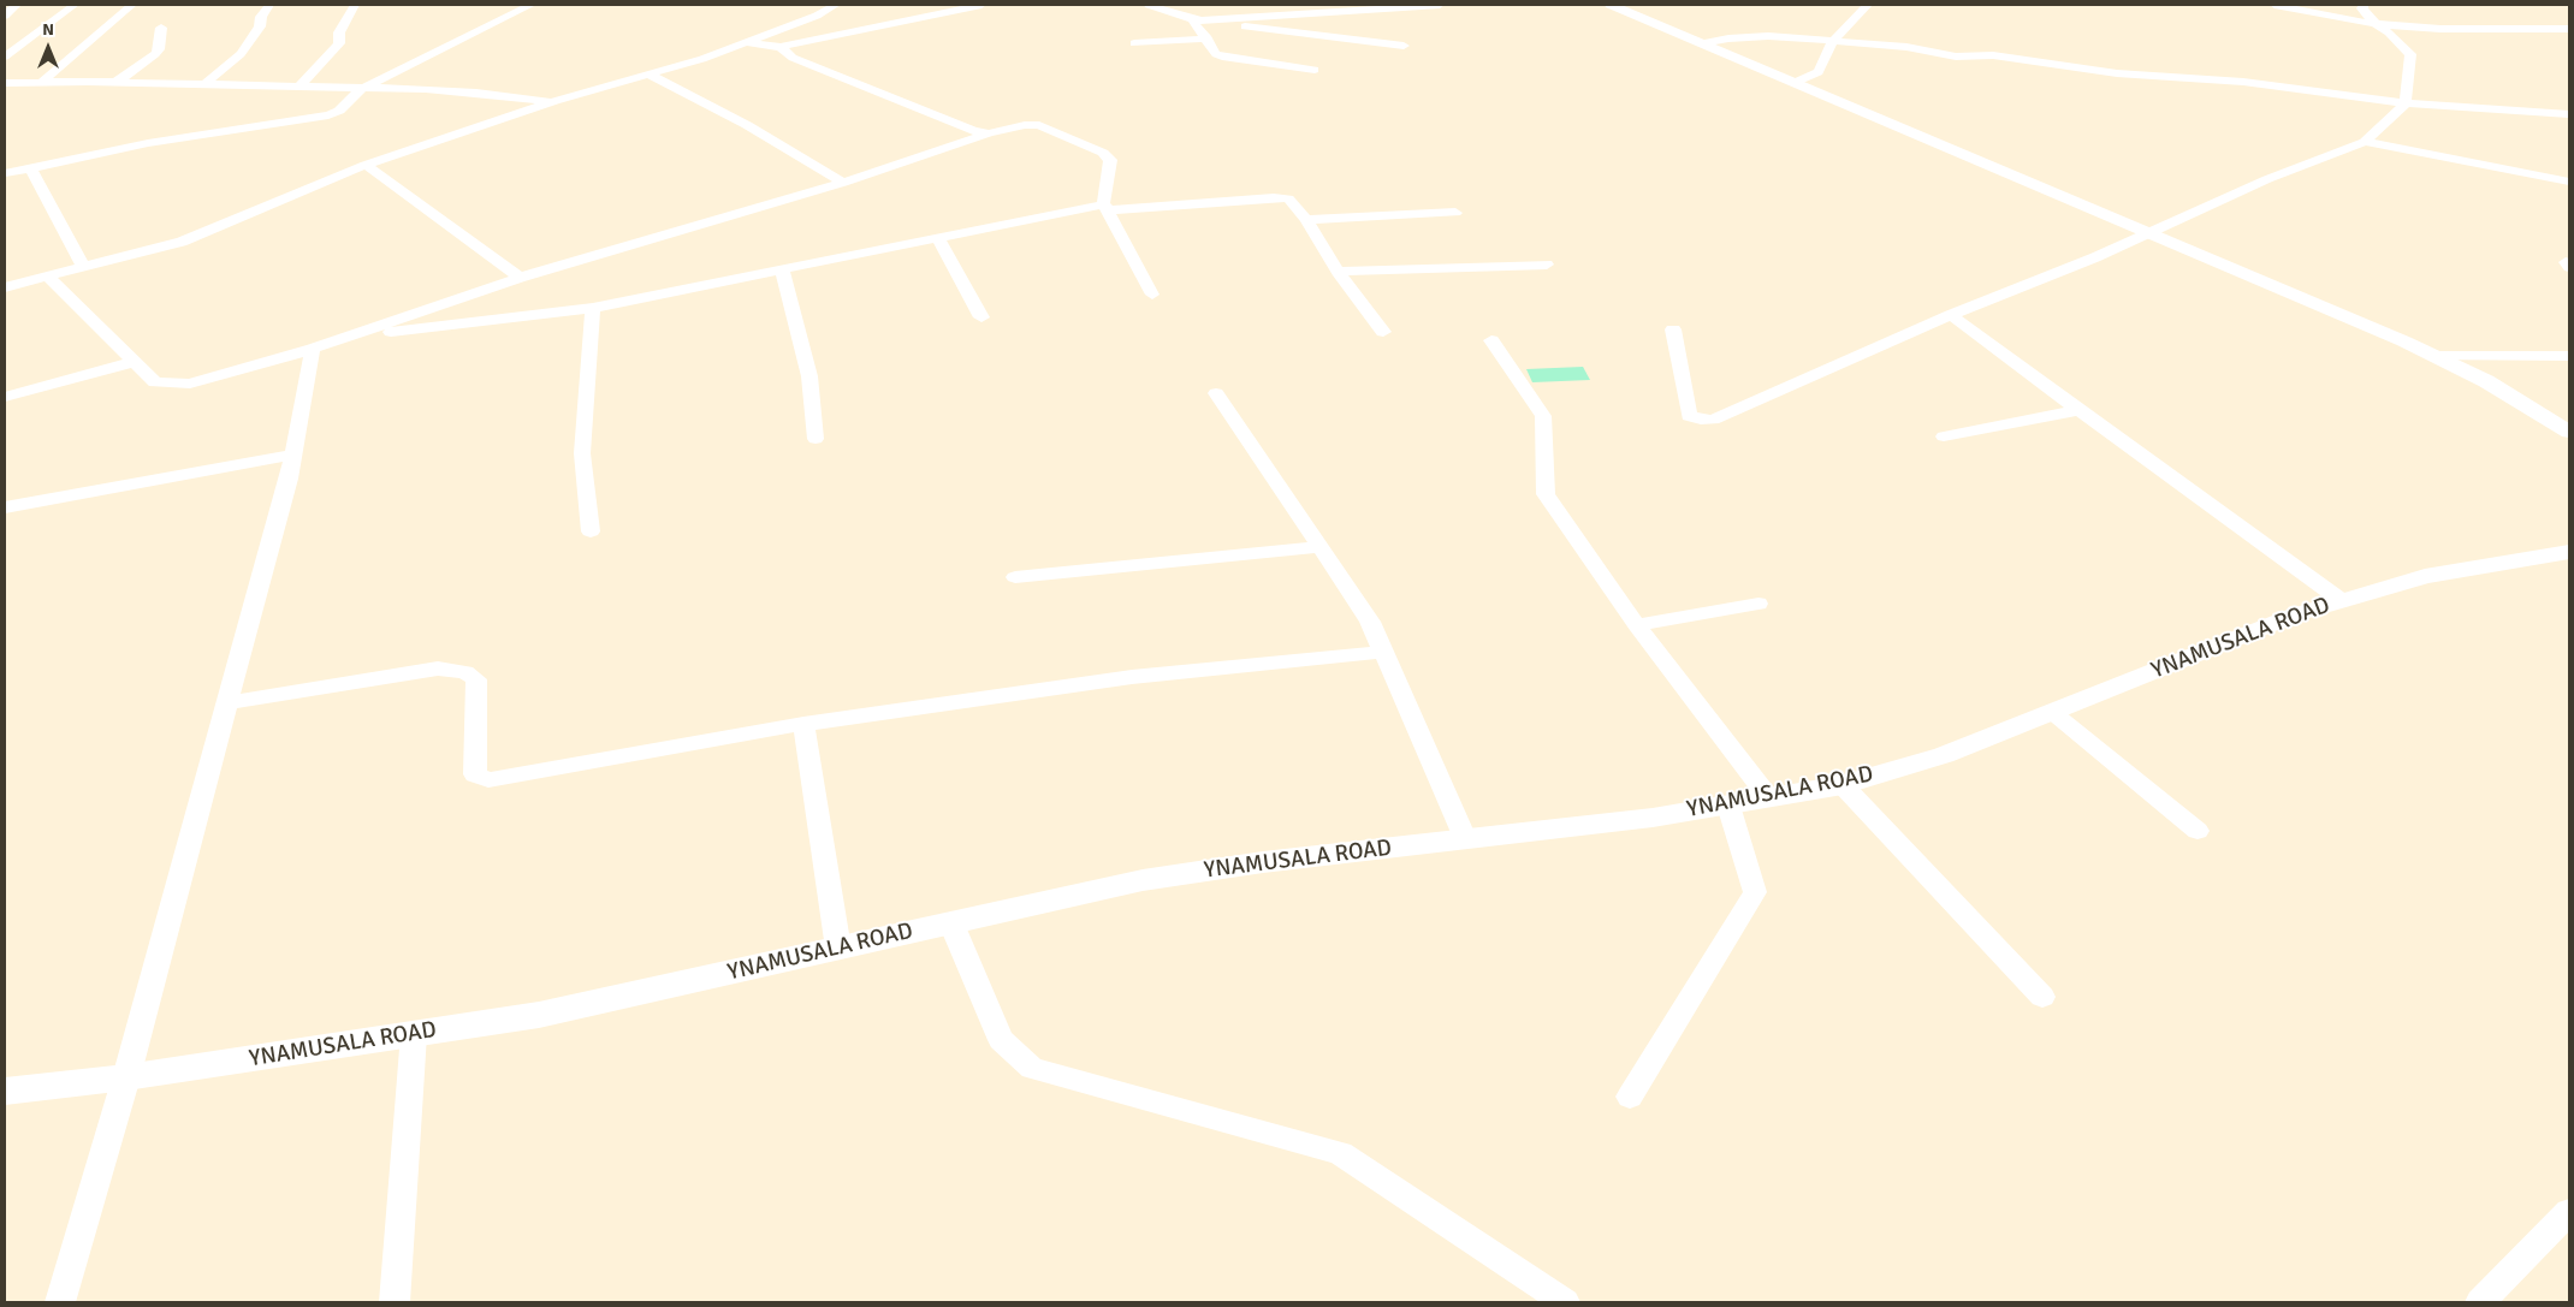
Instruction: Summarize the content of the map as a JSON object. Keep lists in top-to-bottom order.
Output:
{
  "streets": {
    "main road": ["YNAMUSALA ROAD"]
  },
  "north": "top"
}
